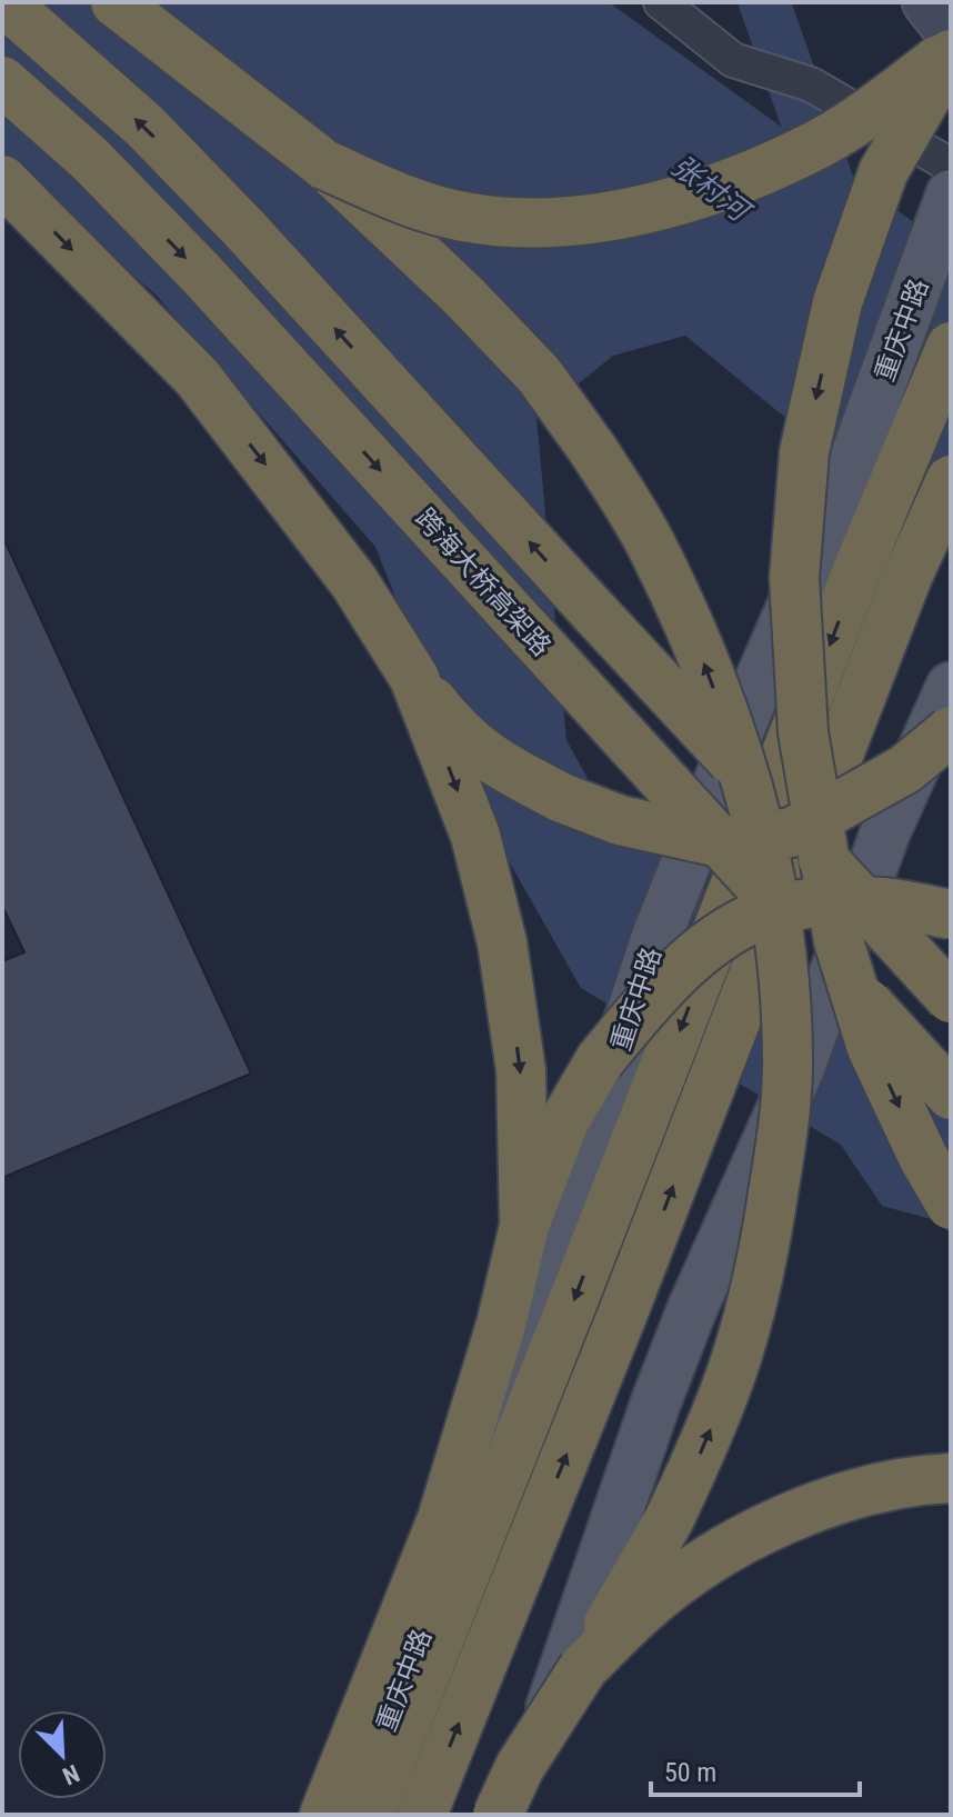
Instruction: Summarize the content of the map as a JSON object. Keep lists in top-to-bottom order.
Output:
{
  "streets": {
    "highway": ["重庆中路", "跨海大桥高架路"]
  },
  "water": ["张村河"],
  "scale_bar": "50 m",
  "north": "bottom right"
}
